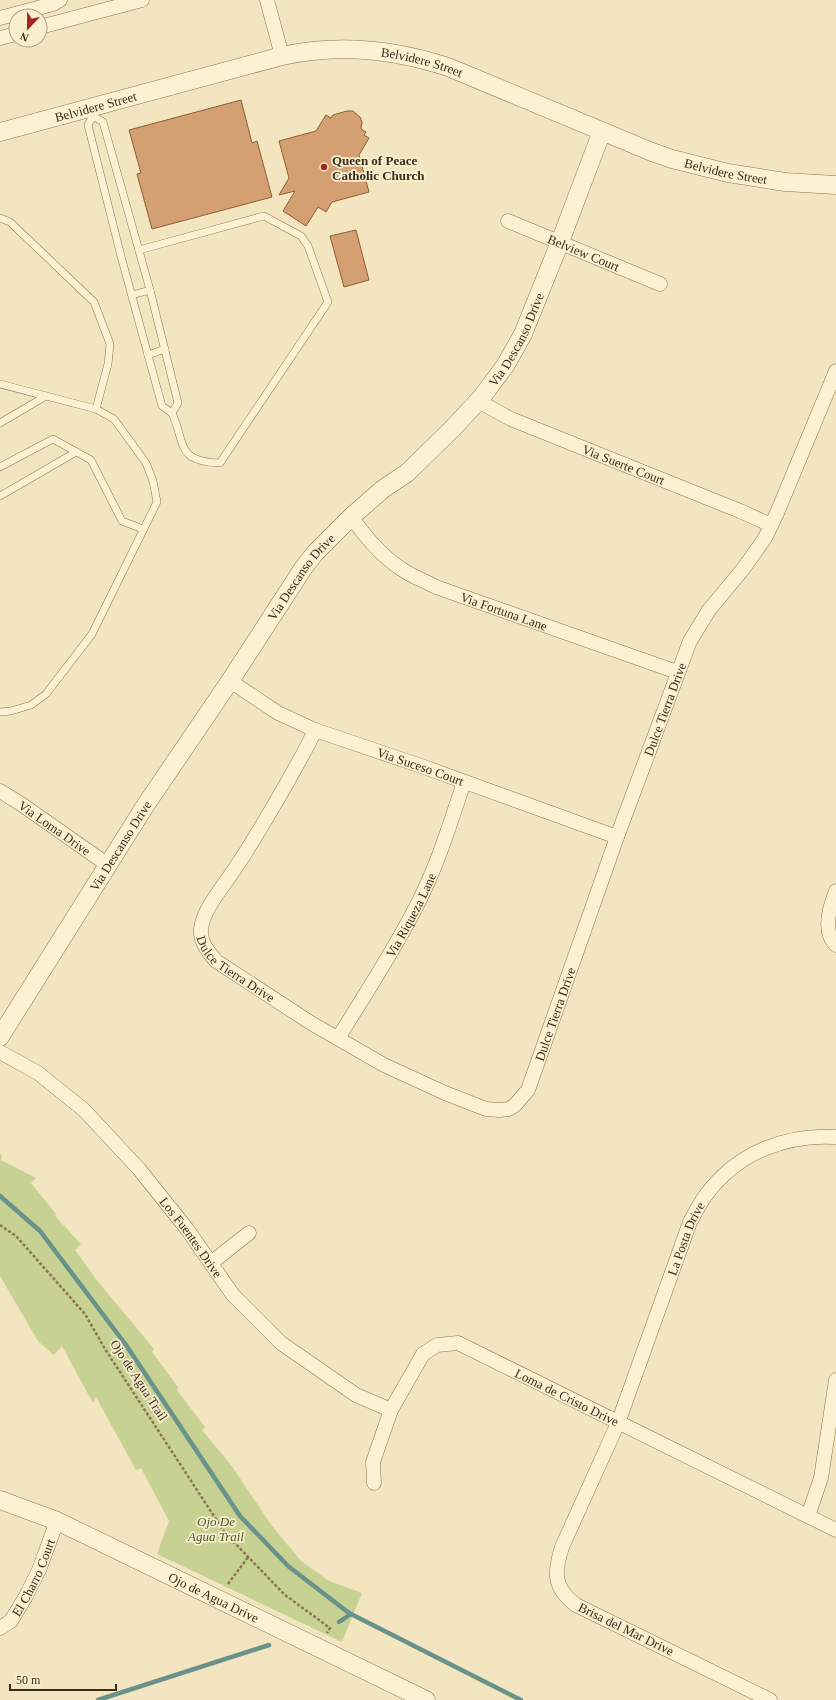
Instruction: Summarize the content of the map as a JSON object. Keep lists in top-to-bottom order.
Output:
{
  "streets": {
    "street": [
      "Belvidere Street",
      "Belview Court",
      "Via Descanso Drive",
      "Via Suerte Court",
      "Via Fortuna Lane",
      "Dulce Tierra Drive",
      "Via Suceso Court",
      "Via Loma Drive",
      "Via Riqueza Lane",
      "Los Fuentes Drive",
      "La Posta Drive",
      "Loma de Cristo Drive",
      "El Charro Court",
      "Ojo de Agua Drive",
      "Brisa del Mar Drive"
    ],
    "path": ["Ojo de Agua Trail"]
  },
  "crossings": [
    ["Belvidere Street", "Via Descanso Drive"],
    ["Belview Court", "Via Descanso Drive"],
    ["Via Descanso Drive", "Via Suerte Court"],
    ["Via Descanso Drive", "Via Fortuna Lane"],
    ["Via Descanso Drive", "Via Suceso Court"],
    ["Via Descanso Drive", "Via Loma Drive"],
    ["Via Suerte Court", "Dulce Tierra Drive"],
    ["Via Fortuna Lane", "Dulce Tierra Drive"],
    ["Dulce Tierra Drive", "Via Suceso Court"],
    ["Dulce Tierra Drive", "Via Riqueza Lane"],
    ["Via Suceso Court", "Via Riqueza Lane"],
    ["Los Fuentes Drive", "Loma de Cristo Drive"],
    ["La Posta Drive", "Loma de Cristo Drive"],
    ["La Posta Drive", "Brisa del Mar Drive"],
    ["Loma de Cristo Drive", "Brisa del Mar Drive"],
    ["El Charro Court", "Ojo de Agua Drive"]
  ],
  "parks": ["Ojo De Agua Trail"],
  "places": ["Queen of Peace Catholic Church"],
  "scale_bar": "50 m",
  "north": "bottom"
}
